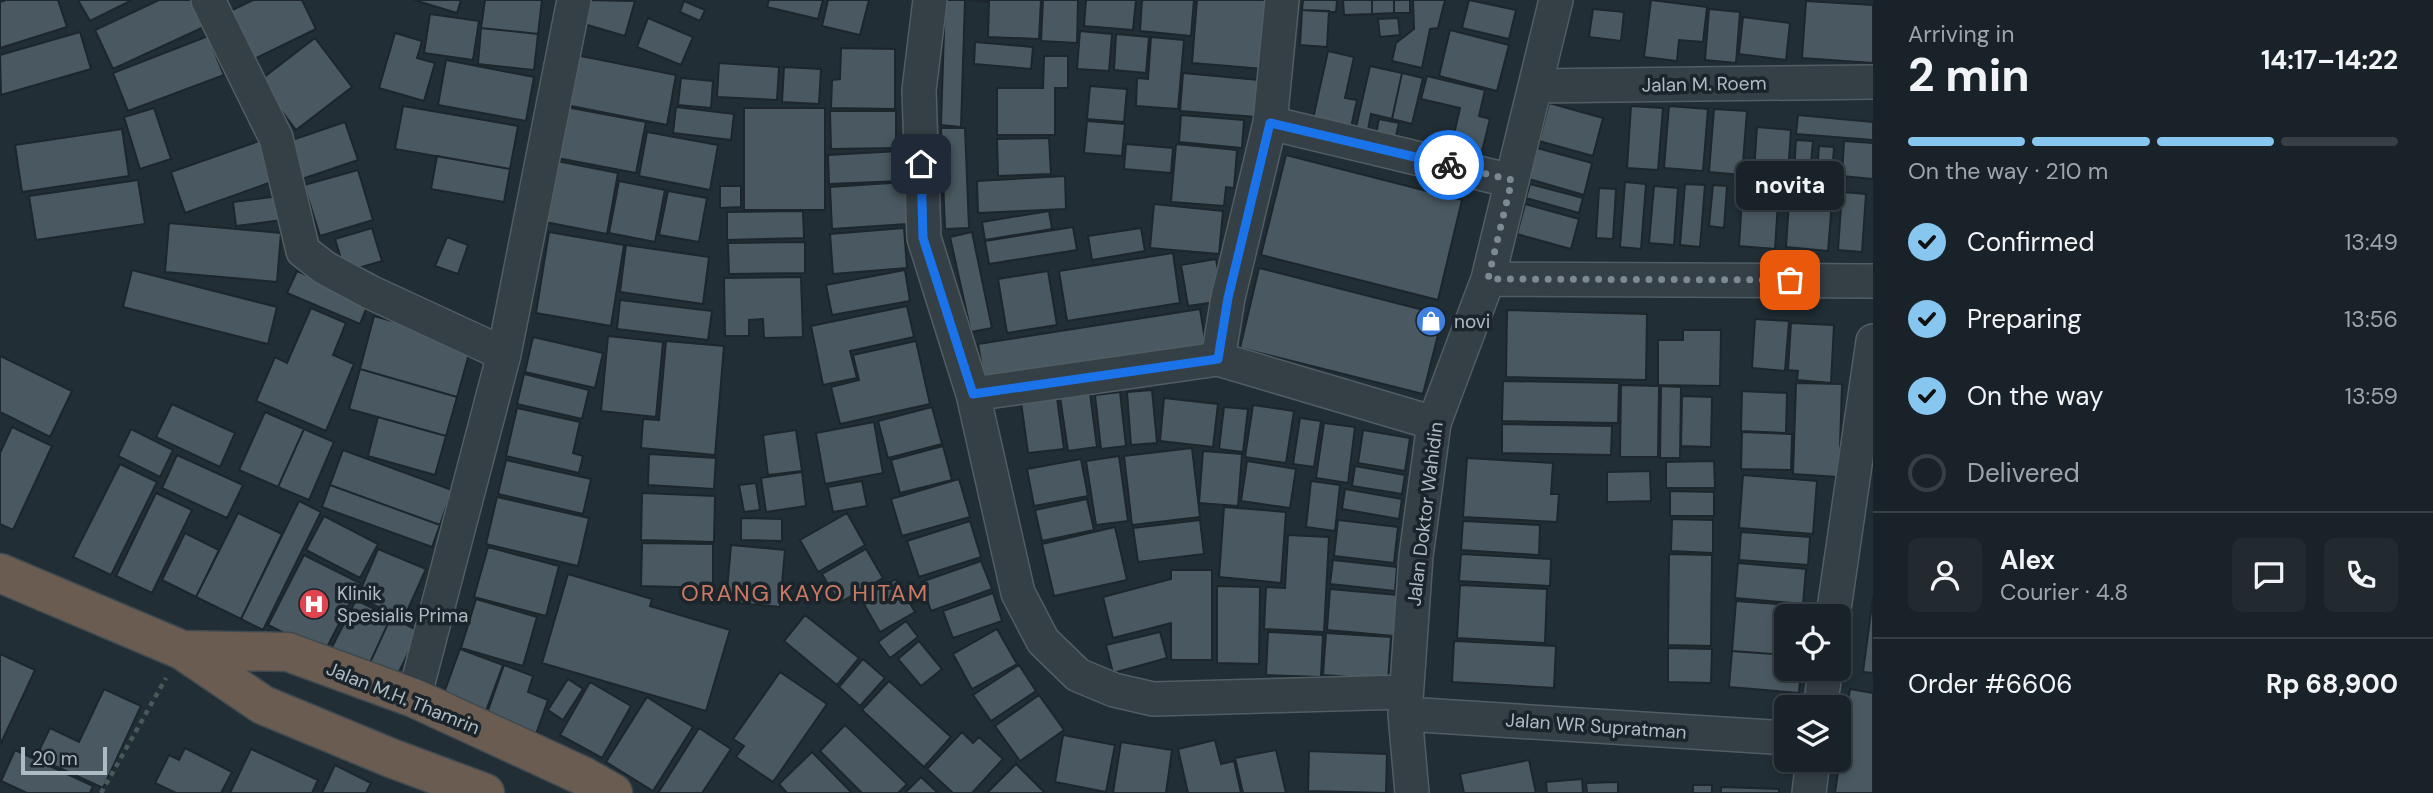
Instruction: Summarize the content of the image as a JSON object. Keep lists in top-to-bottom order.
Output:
{
  "streets": {
    "highway": ["Jalan M.H. Thamrin"],
    "street": ["Jalan M. Roem", "Jalan Doktor Wahidin", "Jalan WR Supratman"]
  },
  "crossings": [
    ["Jalan M. Roem", "Jalan Doktor Wahidin"],
    ["Jalan Doktor Wahidin", "Jalan WR Supratman"]
  ],
  "districts": ["ORANG KAYO HITAM"],
  "places": {
    "other": ["novita"],
    "shop": ["novi"],
    "hospital": ["Klinik Spesialis Prima"]
  },
  "scale_bar": "20 m",
  "page": {
    "heading": ["2 min", "Arriving in", "14:17–14:22"],
    "panel": [
      "Alex",
      "Courier · 4.8",
      "Order #6606",
      "Rp 68,900"
    ],
    "bar": "On the way · 210 m",
    "bubble": "novita",
    "list": [
      ["Confirmed", "13:49"],
      ["Preparing", "13:56"],
      ["On the way", "13:59"],
      "Delivered"
    ],
    "scale": "20 m"
  }
}
